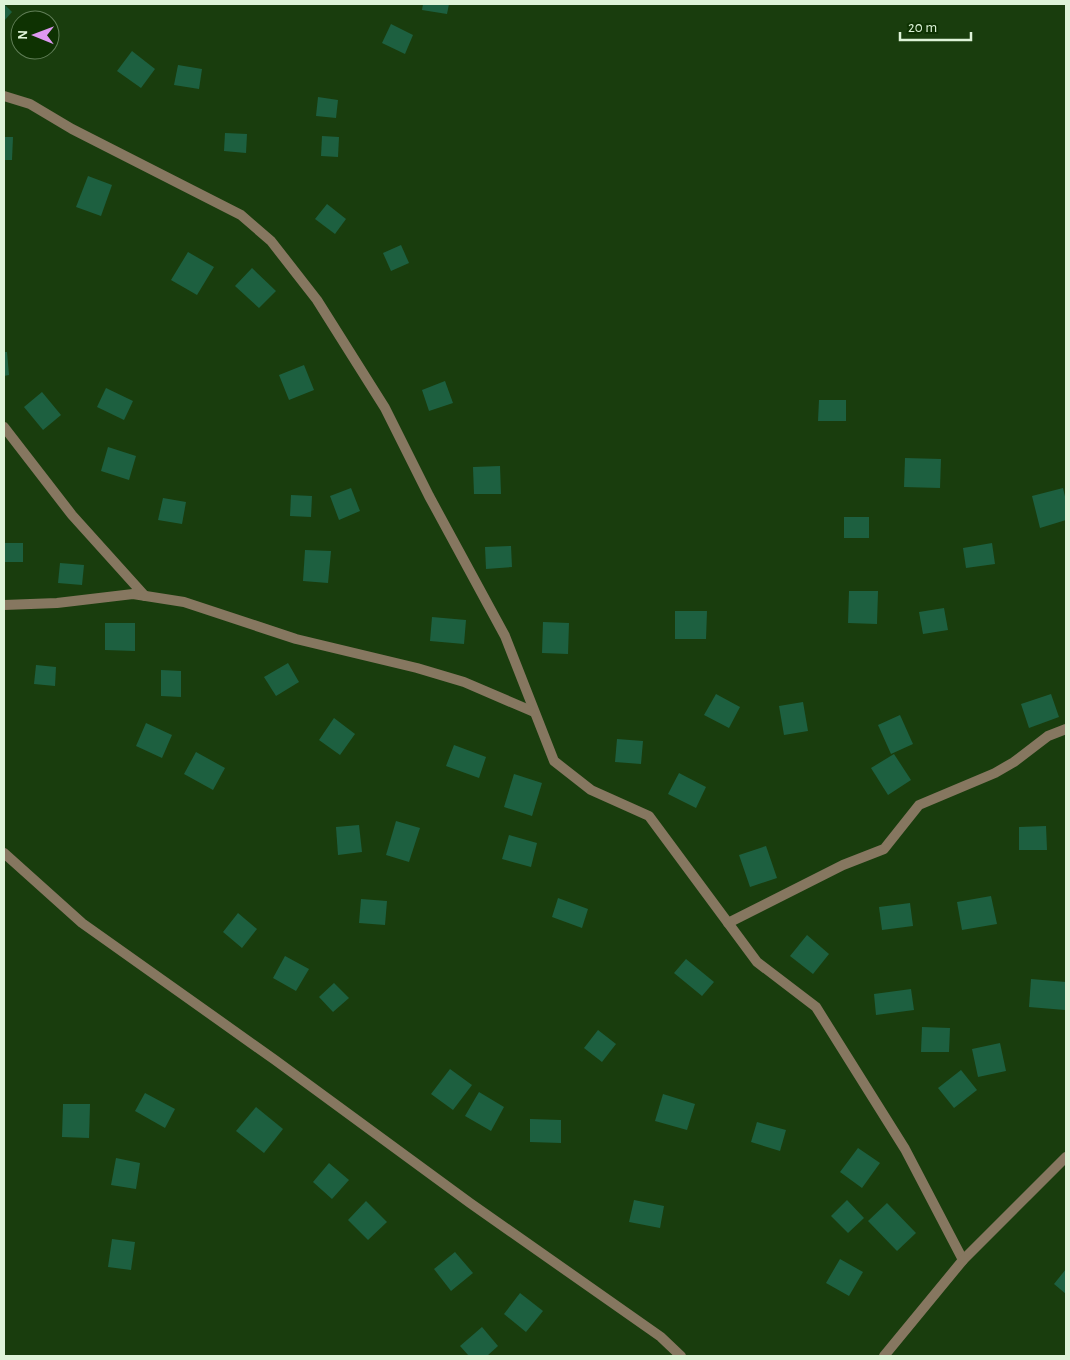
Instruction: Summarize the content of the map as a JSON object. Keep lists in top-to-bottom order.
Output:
{
  "scale_bar": "20 m",
  "north": "left"
}
